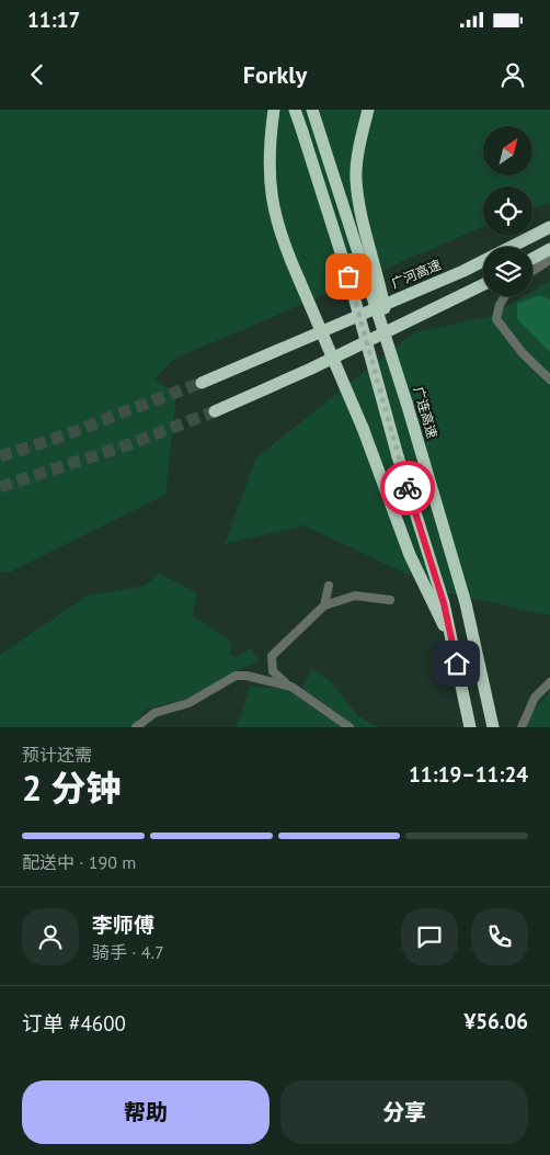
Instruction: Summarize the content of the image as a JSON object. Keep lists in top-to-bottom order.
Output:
{
  "streets": {
    "highway": ["广河高速", "广连高速"]
  },
  "north": "top right",
  "page": {
    "status": "11:17",
    "header": "Forkly",
    "heading": ["2 分钟", "预计还需", "11:19–11:24"],
    "panel": [
      "李师傅",
      "骑手 · 4.7",
      "订单 #4600",
      "¥56.06"
    ],
    "bar": "配送中 · 190 m",
    "buttons": ["帮助", "分享"]
  }
}
